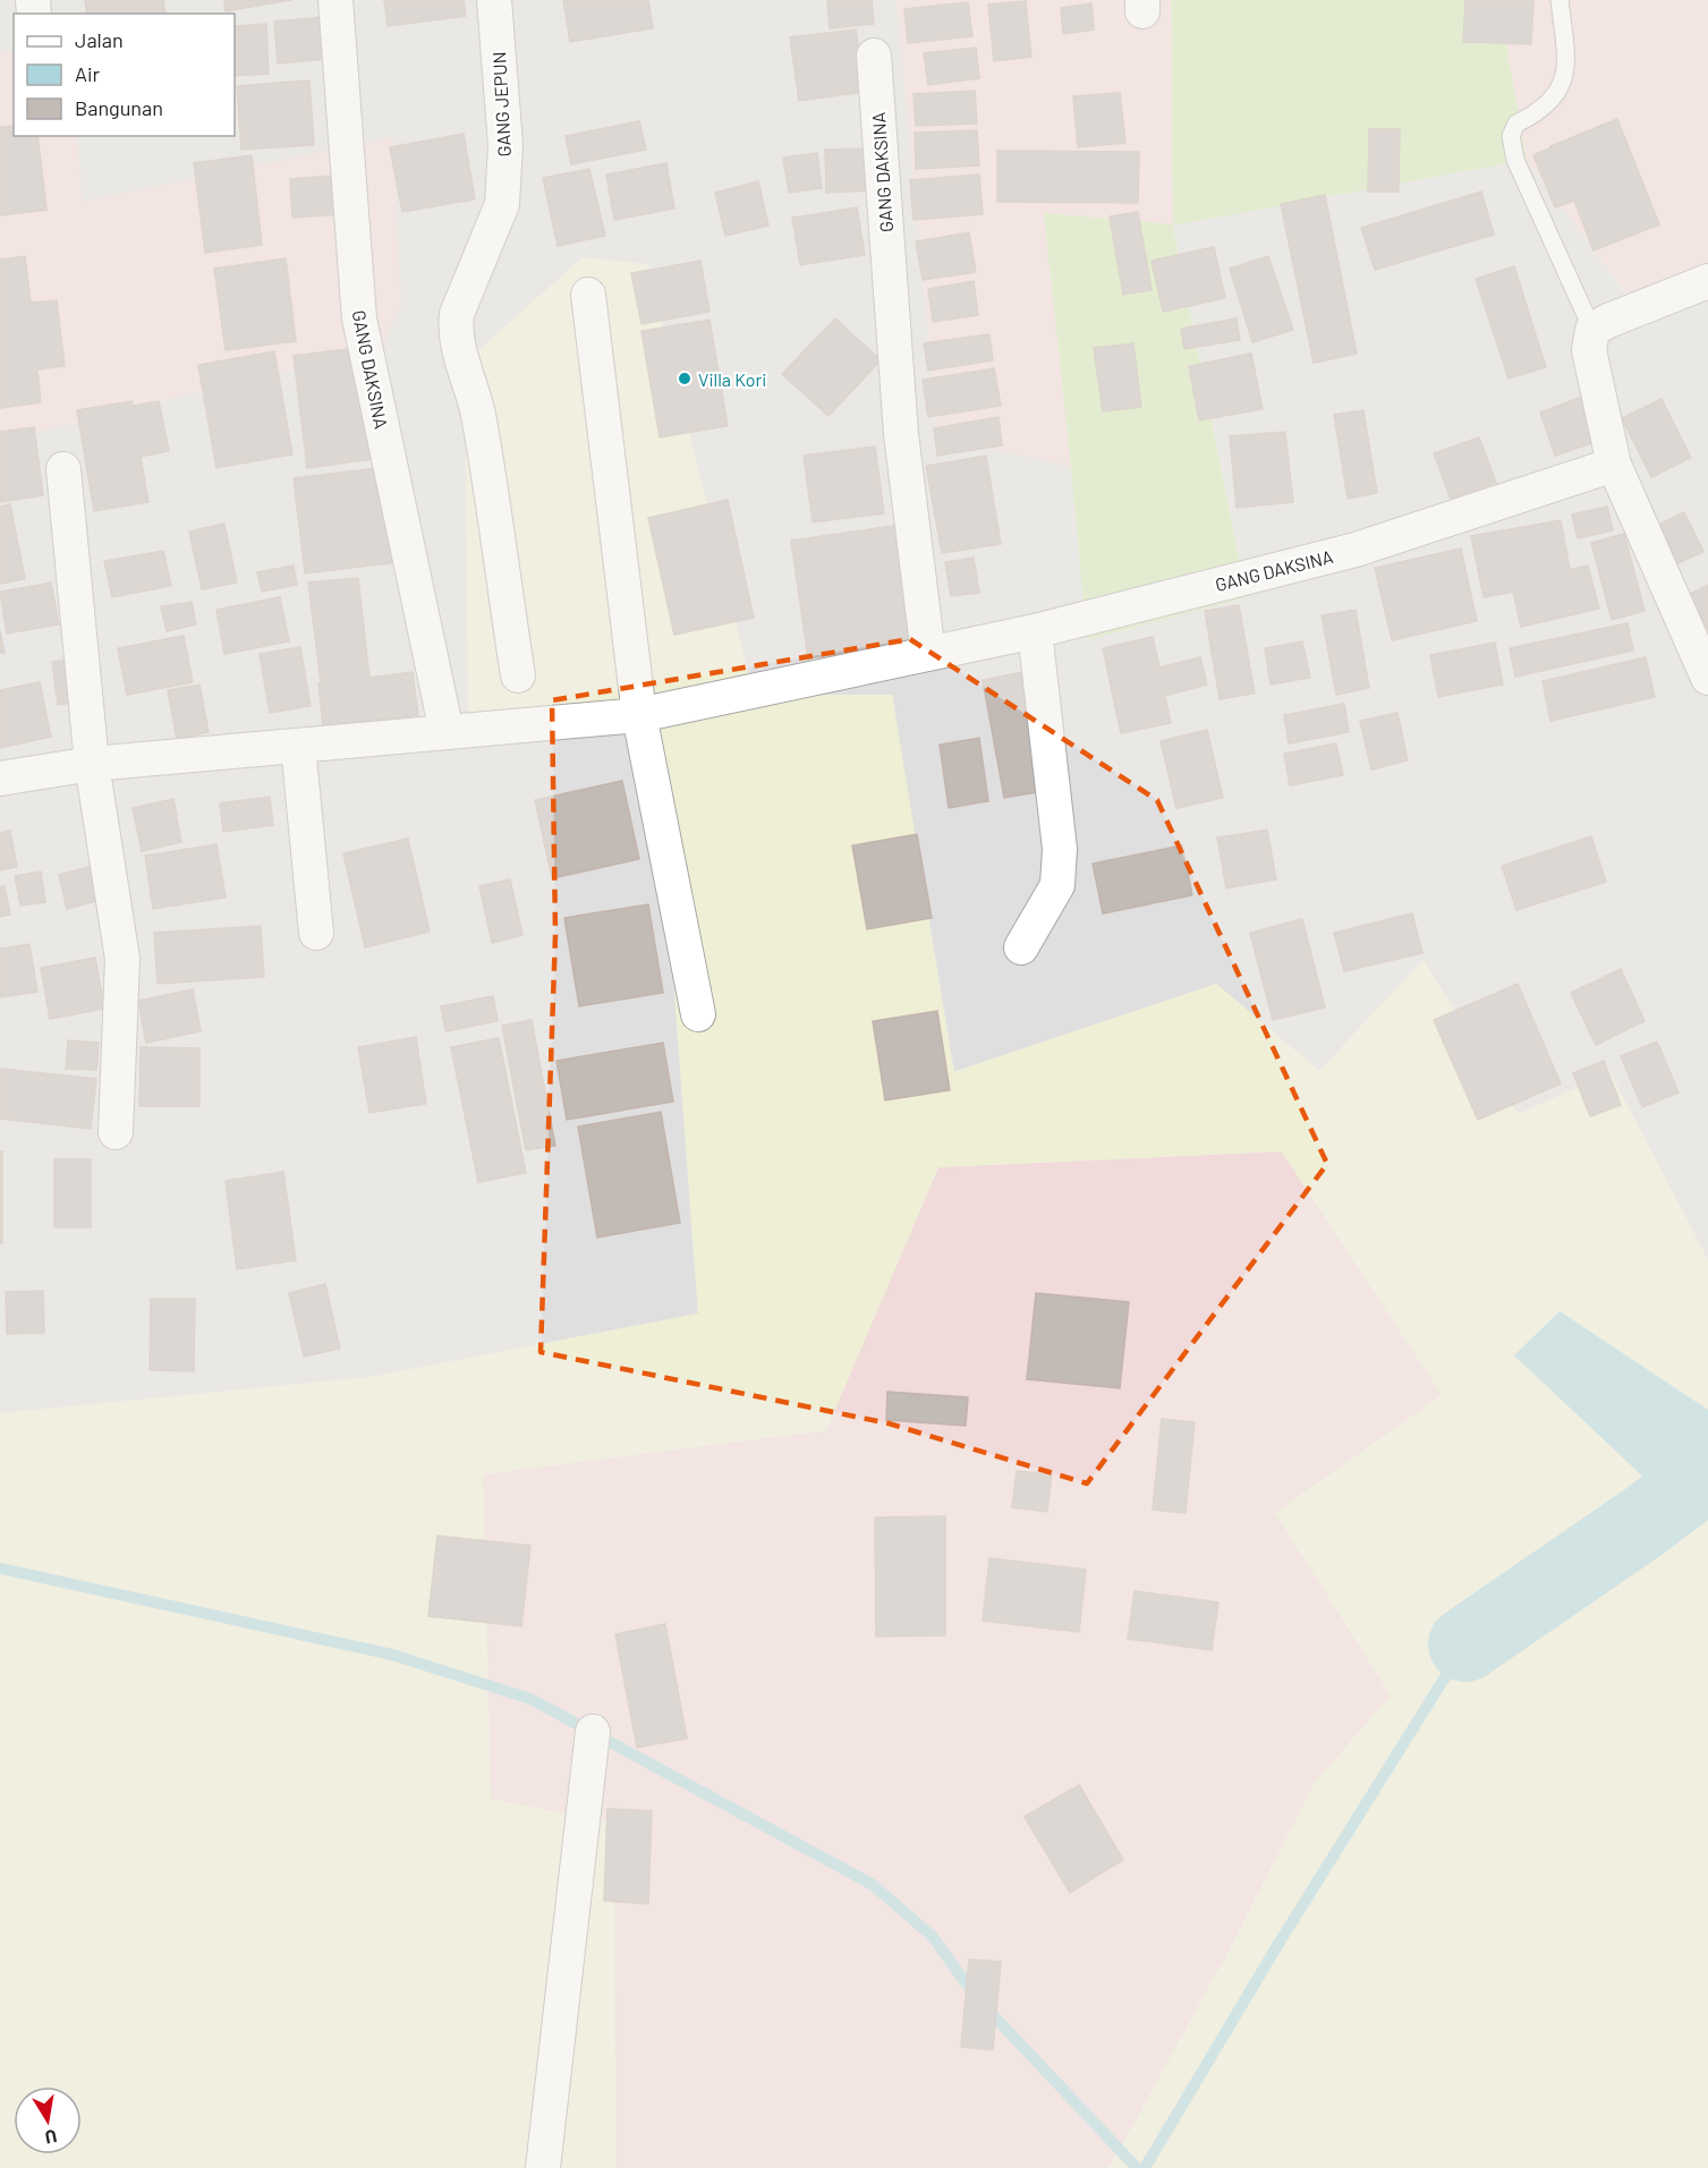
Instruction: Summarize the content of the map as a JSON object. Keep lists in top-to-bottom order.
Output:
{
  "streets": {
    "street": ["GANG JEPUN", "GANG DAKSINA"]
  },
  "places": ["Villa Kori"],
  "legend": ["Jalan", "Air", "Bangunan"],
  "north": "bottom"
}
